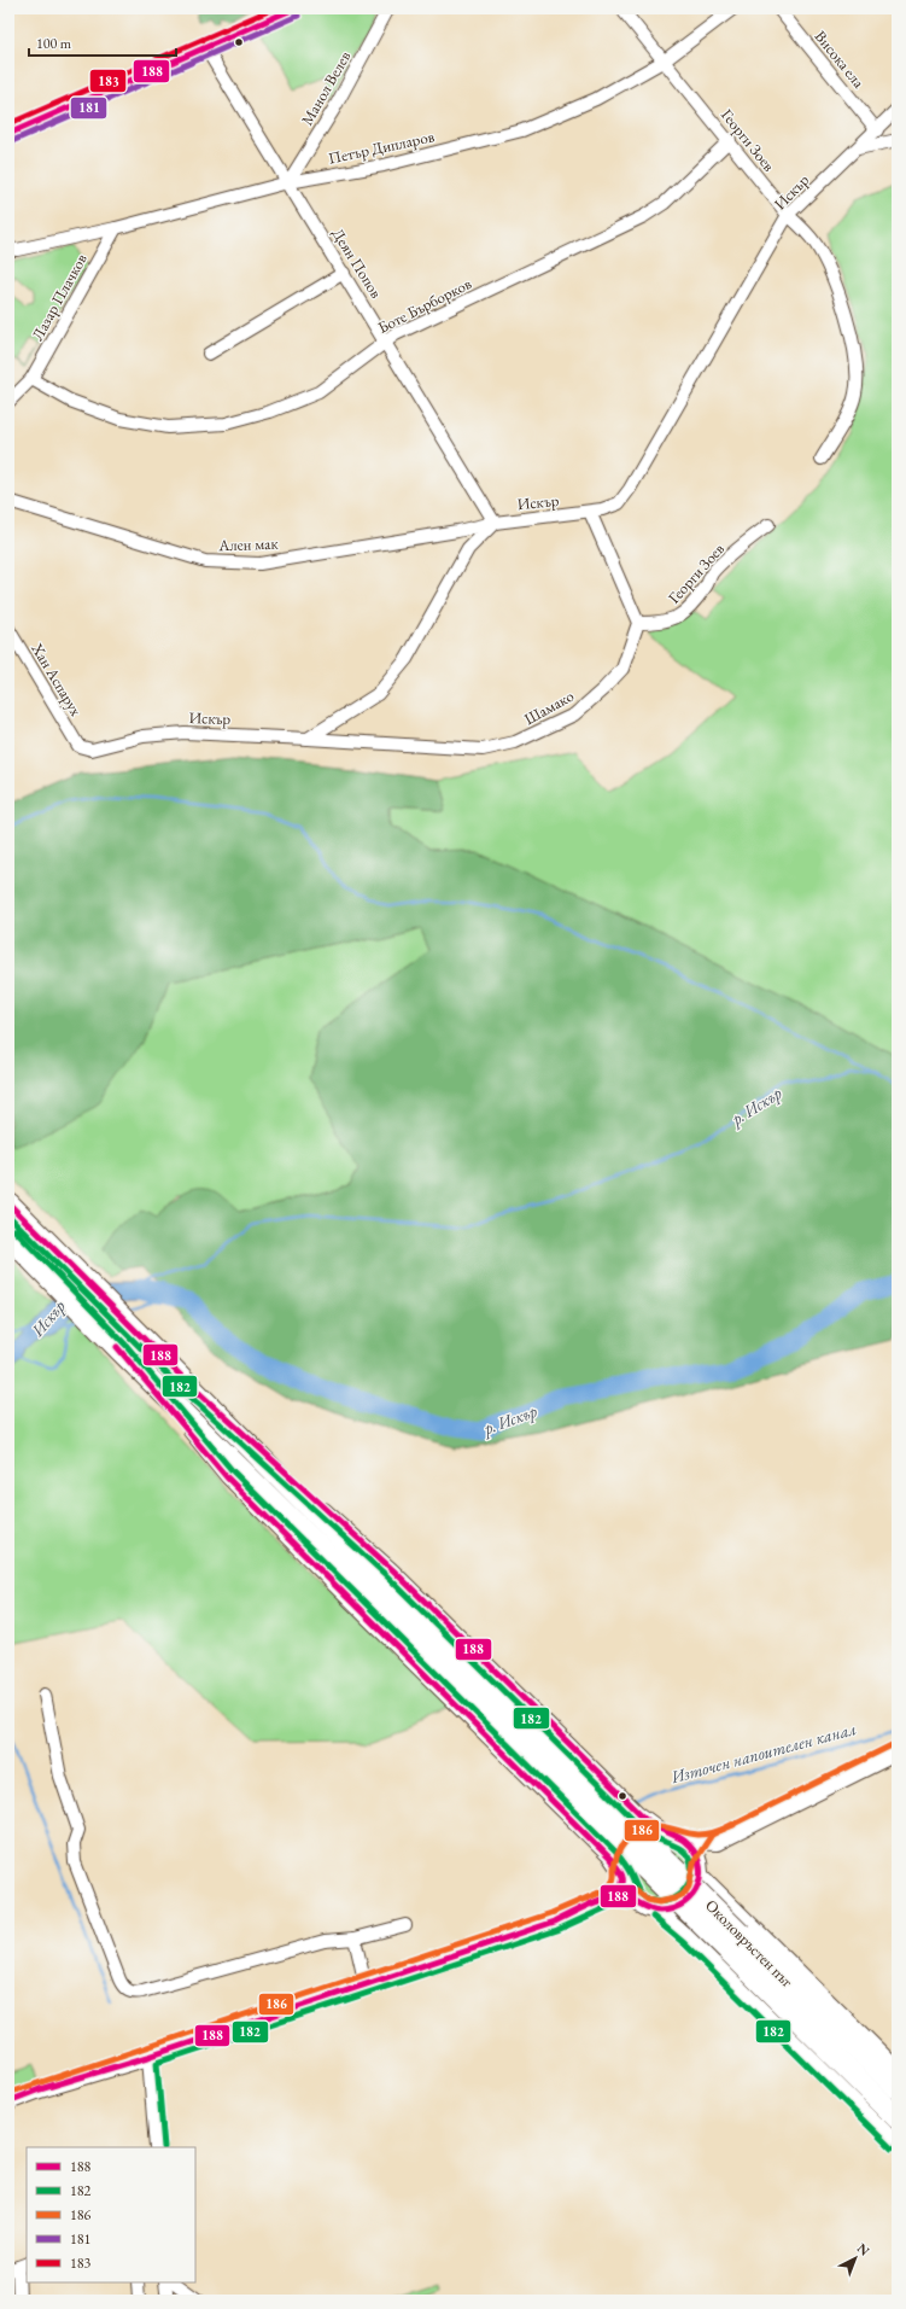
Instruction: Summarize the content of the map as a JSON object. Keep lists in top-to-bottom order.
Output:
{
  "streets": {
    "highway": ["Околовръстен път"],
    "street": [
      "Висока ела",
      "Манол Велев",
      "Георги Зоев",
      "Петър Дипларов",
      "Искър",
      "Деян Попов",
      "Лазар Плачков",
      "Боте Бърборков",
      "Ален мак",
      "Хан Аспарух",
      "Шамако"
    ]
  },
  "crossings": [
    ["Висока ела", "Искър"],
    ["Манол Велев", "Петър Дипларов"],
    ["Манол Велев", "Деян Попов"],
    ["Георги Зоев", "Петър Дипларов"],
    ["Георги Зоев", "Искър"],
    ["Георги Зоев", "Боте Бърборков"],
    ["Георги Зоев", "Шамако"],
    ["Петър Дипларов", "Деян Попов"],
    ["Петър Дипларов", "Лазар Плачков"],
    ["Искър", "Деян Попов"],
    ["Искър", "Ален мак"],
    ["Искър", "Хан Аспарух"],
    ["Искър", "Шамако"],
    ["Деян Попов", "Боте Бърборков"],
    ["Деян Попов", "Ален мак"],
    ["Лазар Плачков", "Боте Бърборков"]
  ],
  "water": ["р. Искър", "Искър", "Източен напоителен канал"],
  "lines": [
    "transit line 188",
    "transit line 183",
    "transit line 181",
    "transit line 182",
    "transit line 186"
  ],
  "legend": [
    "188",
    "182",
    "186",
    "181",
    "183"
  ],
  "scale_bar": "100 m",
  "north": "top right"
}
